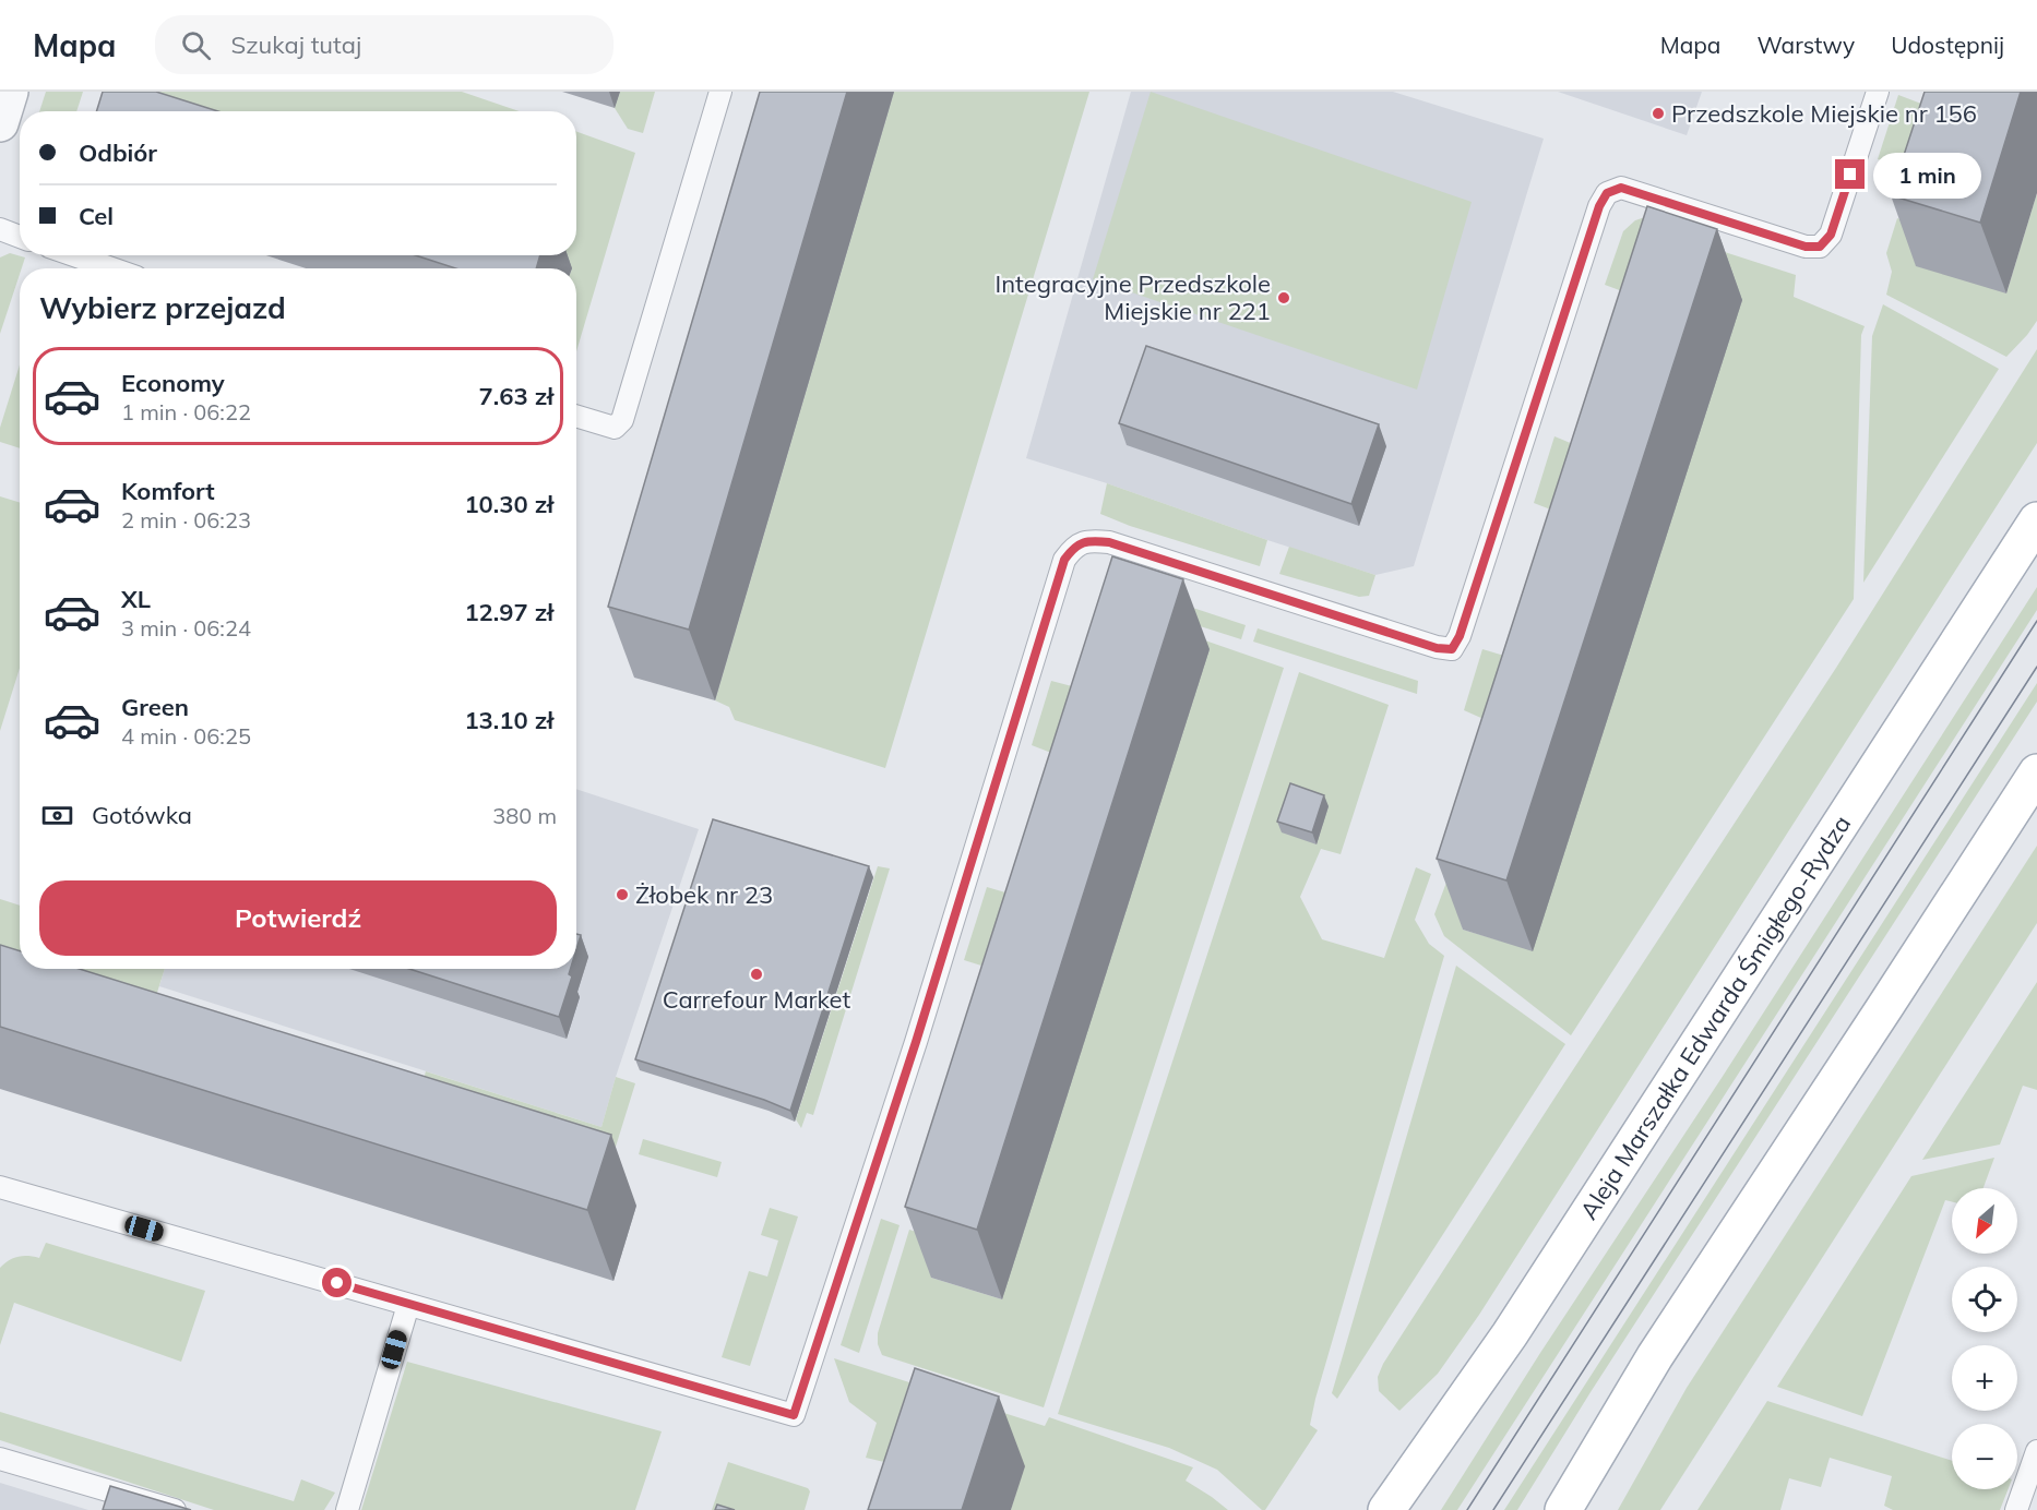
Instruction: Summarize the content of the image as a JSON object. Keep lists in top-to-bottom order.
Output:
{
  "streets": {
    "main road": ["Aleja Marszałka Edwarda Śmigłego-Rydza"]
  },
  "places": [
    "Przedszkole Miejskie nr 156",
    "Integracyjne Przedszkole Miejskie nr 221",
    "Żłobek nr 23",
    "Carrefour Market"
  ],
  "north": "bottom left",
  "page": {
    "header": "Mapa",
    "search": "Szukaj tutaj",
    "nav": ["Mapa", "Warstwy", "Udostępnij"],
    "banner": ["Odbiór", "Cel"],
    "bubble": "1 min",
    "heading": "Wybierz przejazd",
    "list": [
      {
        "name": "Economy",
        "note": "1 min · 06:22",
        "value": "7.63 zł"
      },
      {
        "name": "Komfort",
        "note": "2 min · 06:23",
        "value": "10.30 zł"
      },
      {
        "name": "XL",
        "note": "3 min · 06:24",
        "value": "12.97 zł"
      },
      {
        "name": "Green",
        "note": "4 min · 06:25",
        "value": "13.10 zł"
      }
    ],
    "pay": ["Gotówka", "380 m"],
    "buttons": "Potwierdź",
    "map_buttons": ["+", "−"]
  }
}
